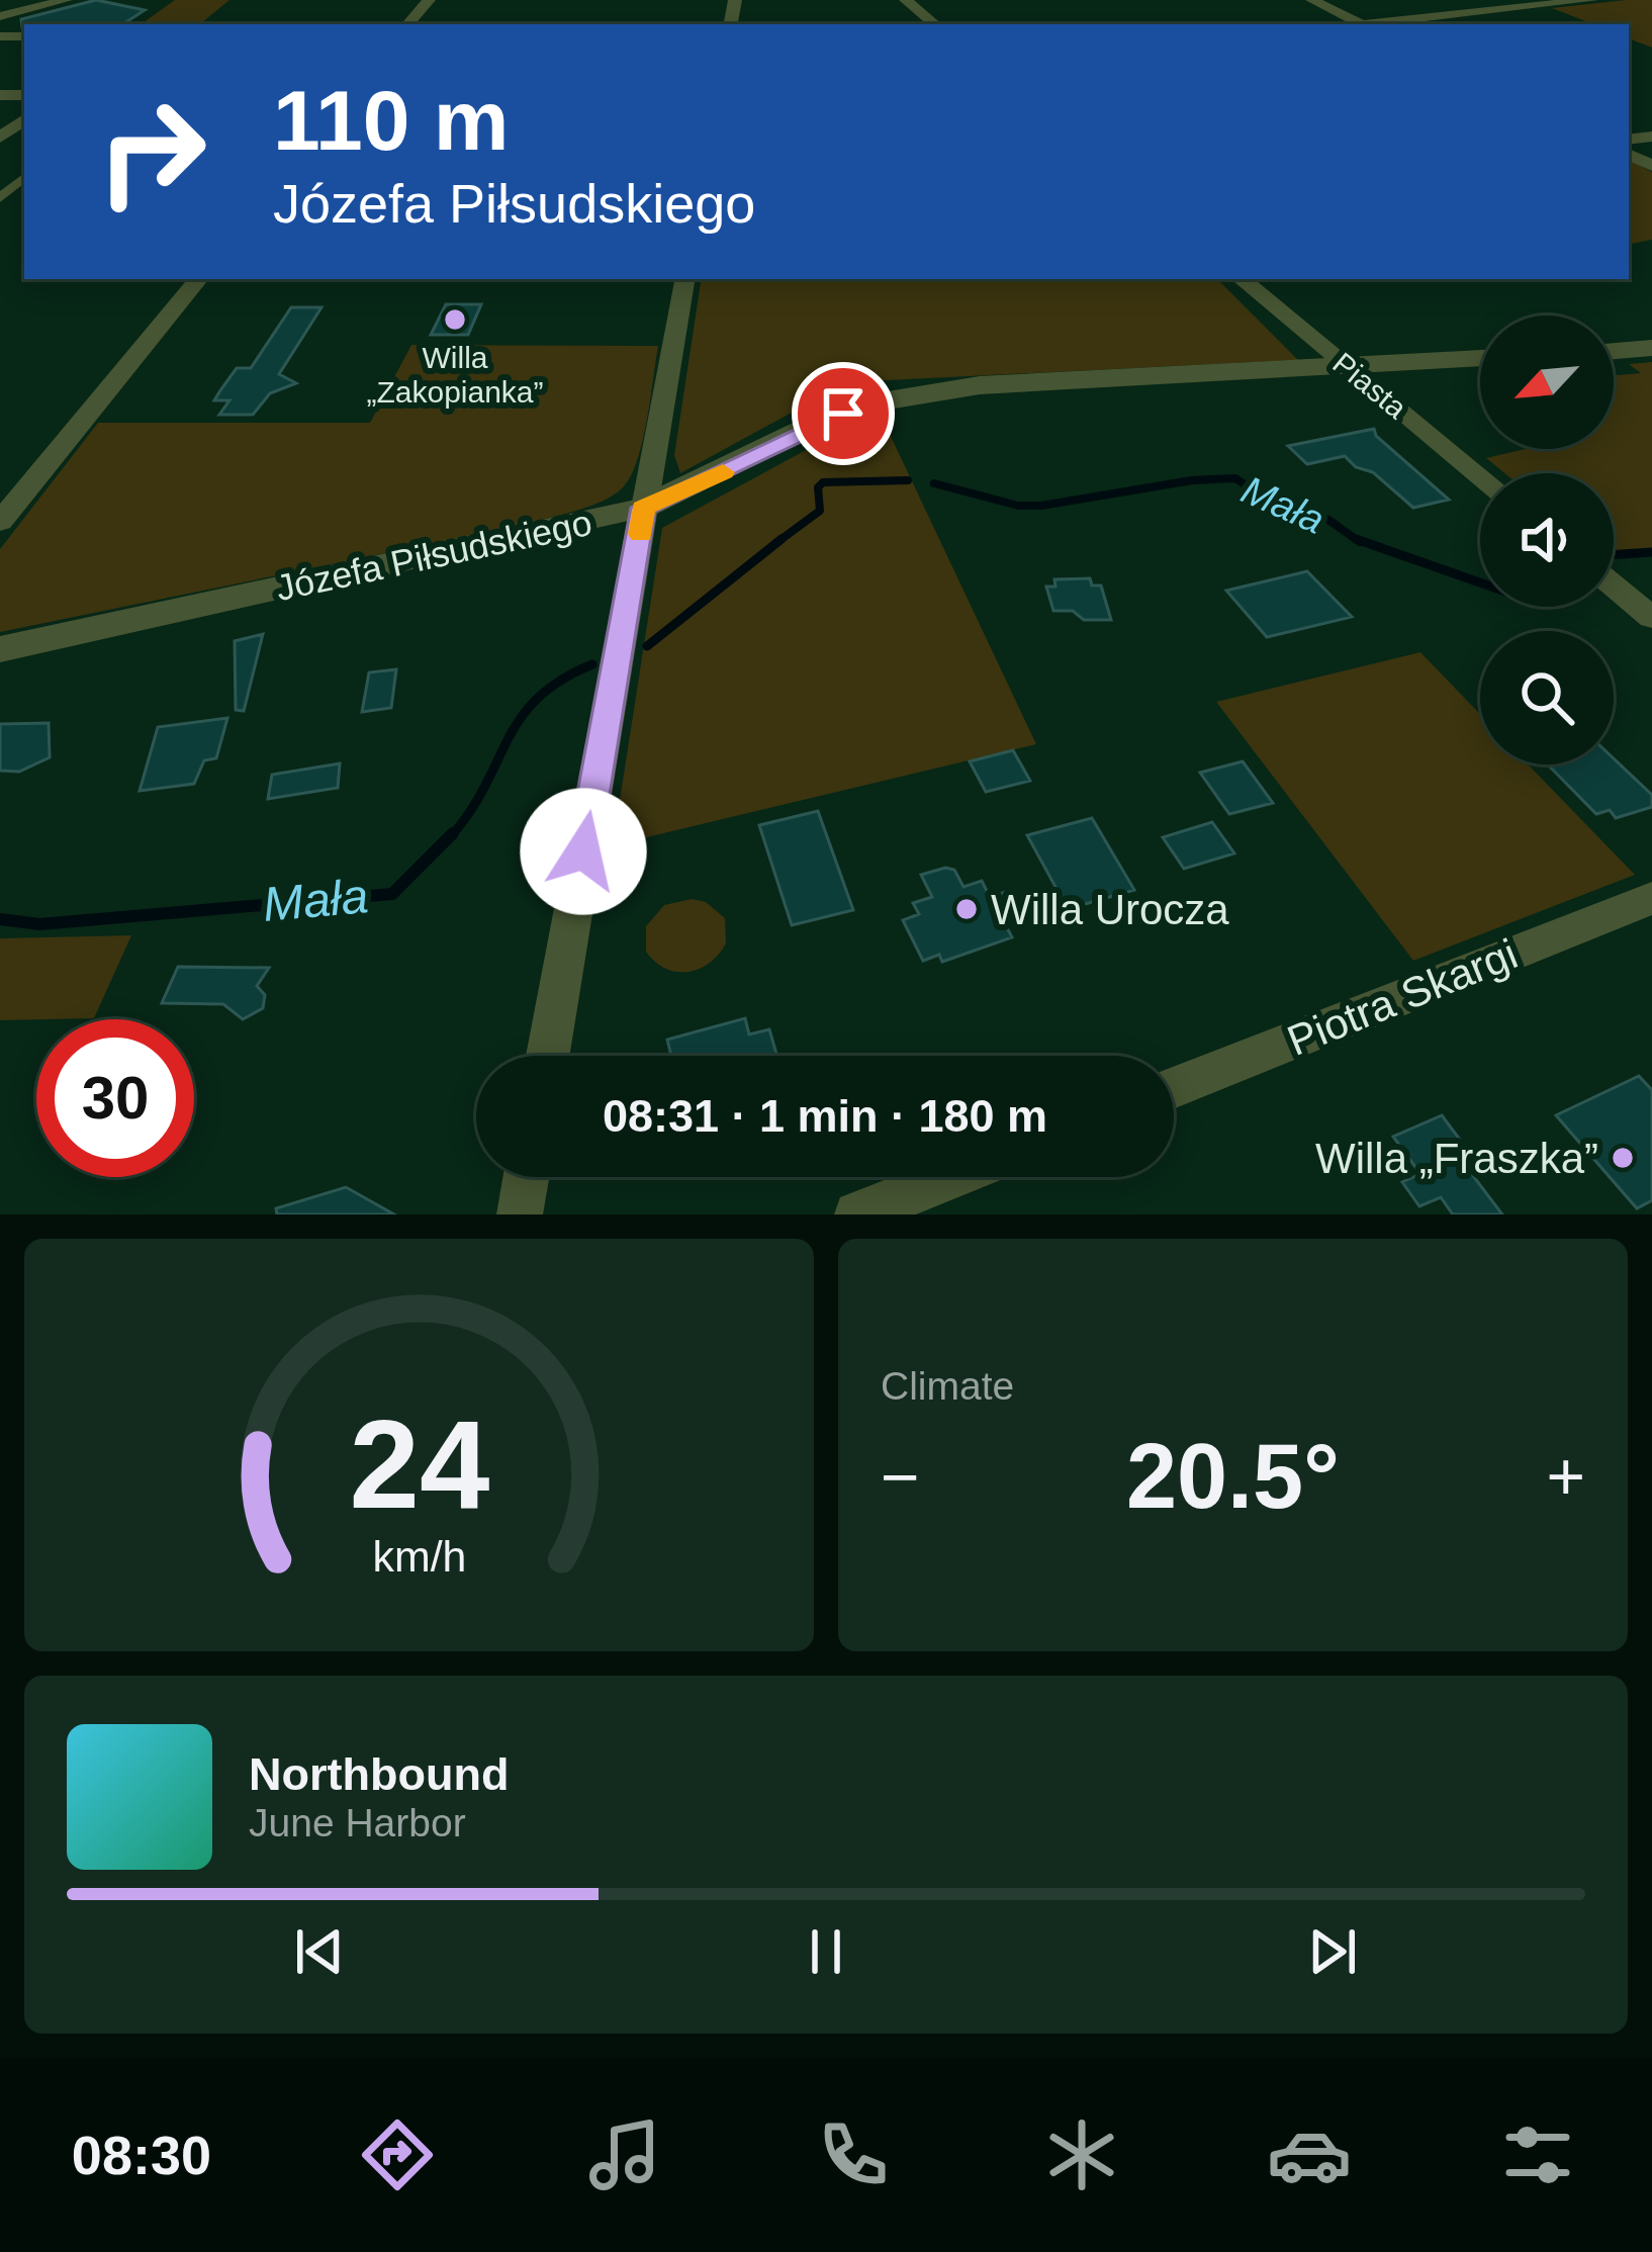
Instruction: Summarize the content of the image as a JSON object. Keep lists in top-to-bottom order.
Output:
{
  "streets": {
    "street": ["Piasta", "Józefa Piłsudskiego", "Piotra Skargi"]
  },
  "crossings": [
    ["Piasta", "Józefa Piłsudskiego"]
  ],
  "water": ["Mała"],
  "places": ["Willa „Zakopianka”", "Willa Urocza", "Willa „Fraszka”"],
  "north": "bottom left",
  "page": {
    "turn": ["110 m", "Józefa Piłsudskiego"],
    "limit": "30",
    "trip": "08:31 · 1 min · 180 m",
    "tile": "Climate",
    "heat": ["−", "20.5°", "+"],
    "song": ["Northbound", "June Harbor"],
    "tabs": "08:30",
    "gauge": ["24", "km/h"]
  }
}
